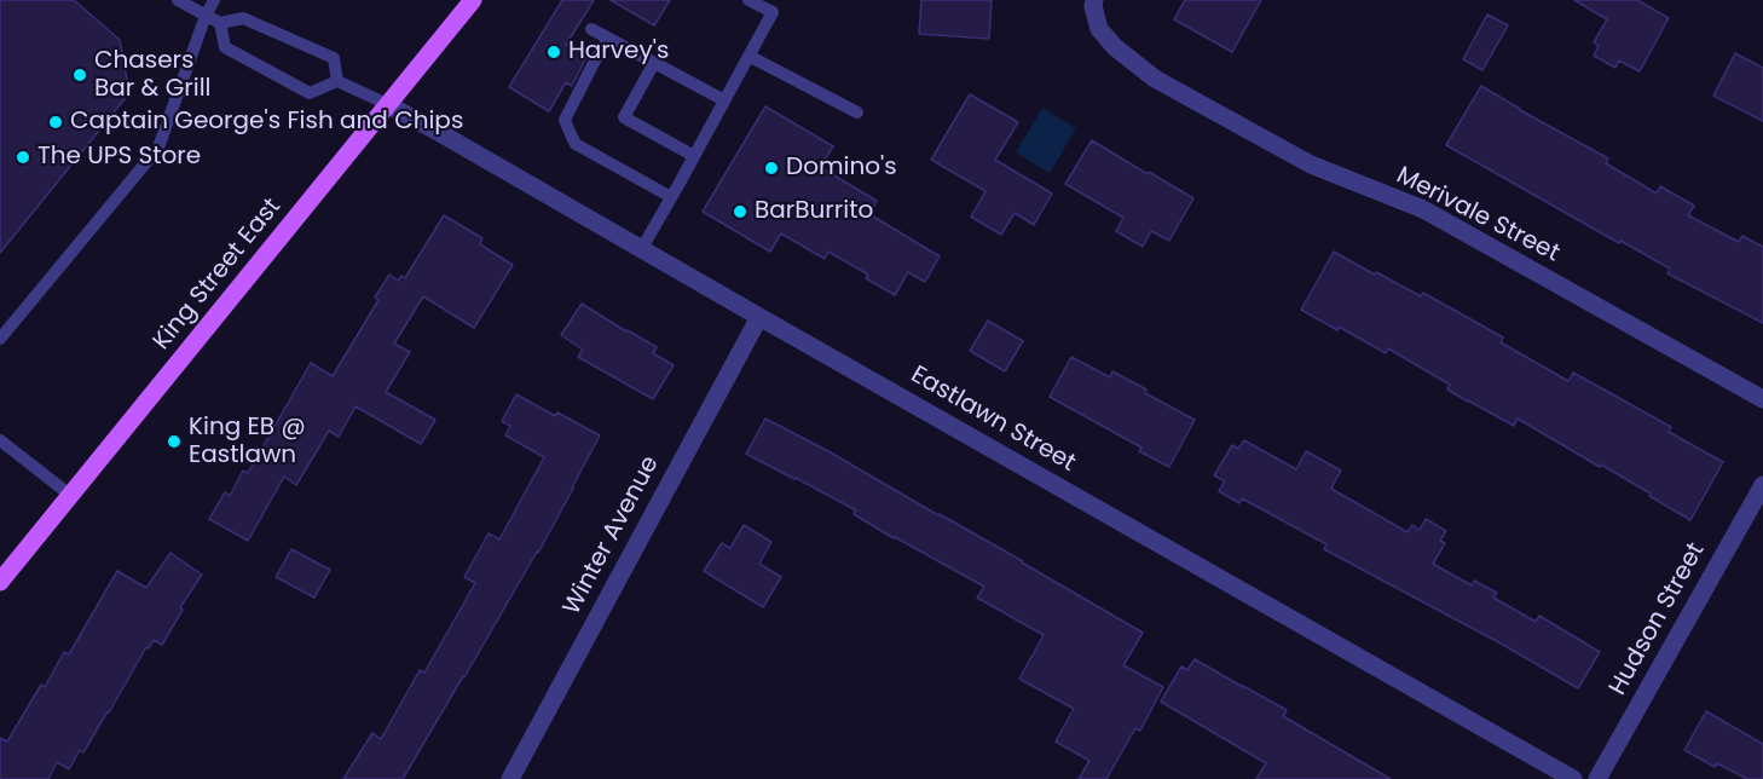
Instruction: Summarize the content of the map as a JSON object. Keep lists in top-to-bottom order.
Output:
{
  "streets": {
    "main road": ["King Street East"],
    "street": [
      "Merivale Street",
      "Eastlawn Street",
      "Winter Avenue",
      "Hudson Street"
    ]
  },
  "crossings": [
    ["King Street East", "Eastlawn Street"],
    ["Eastlawn Street", "Winter Avenue"]
  ],
  "places": [
    "Harvey's",
    "Chasers Bar & Grill",
    "Captain George's Fish and Chips",
    "The UPS Store",
    "Domino's",
    "BarBurrito",
    "King EB @ Eastlawn"
  ]
}
